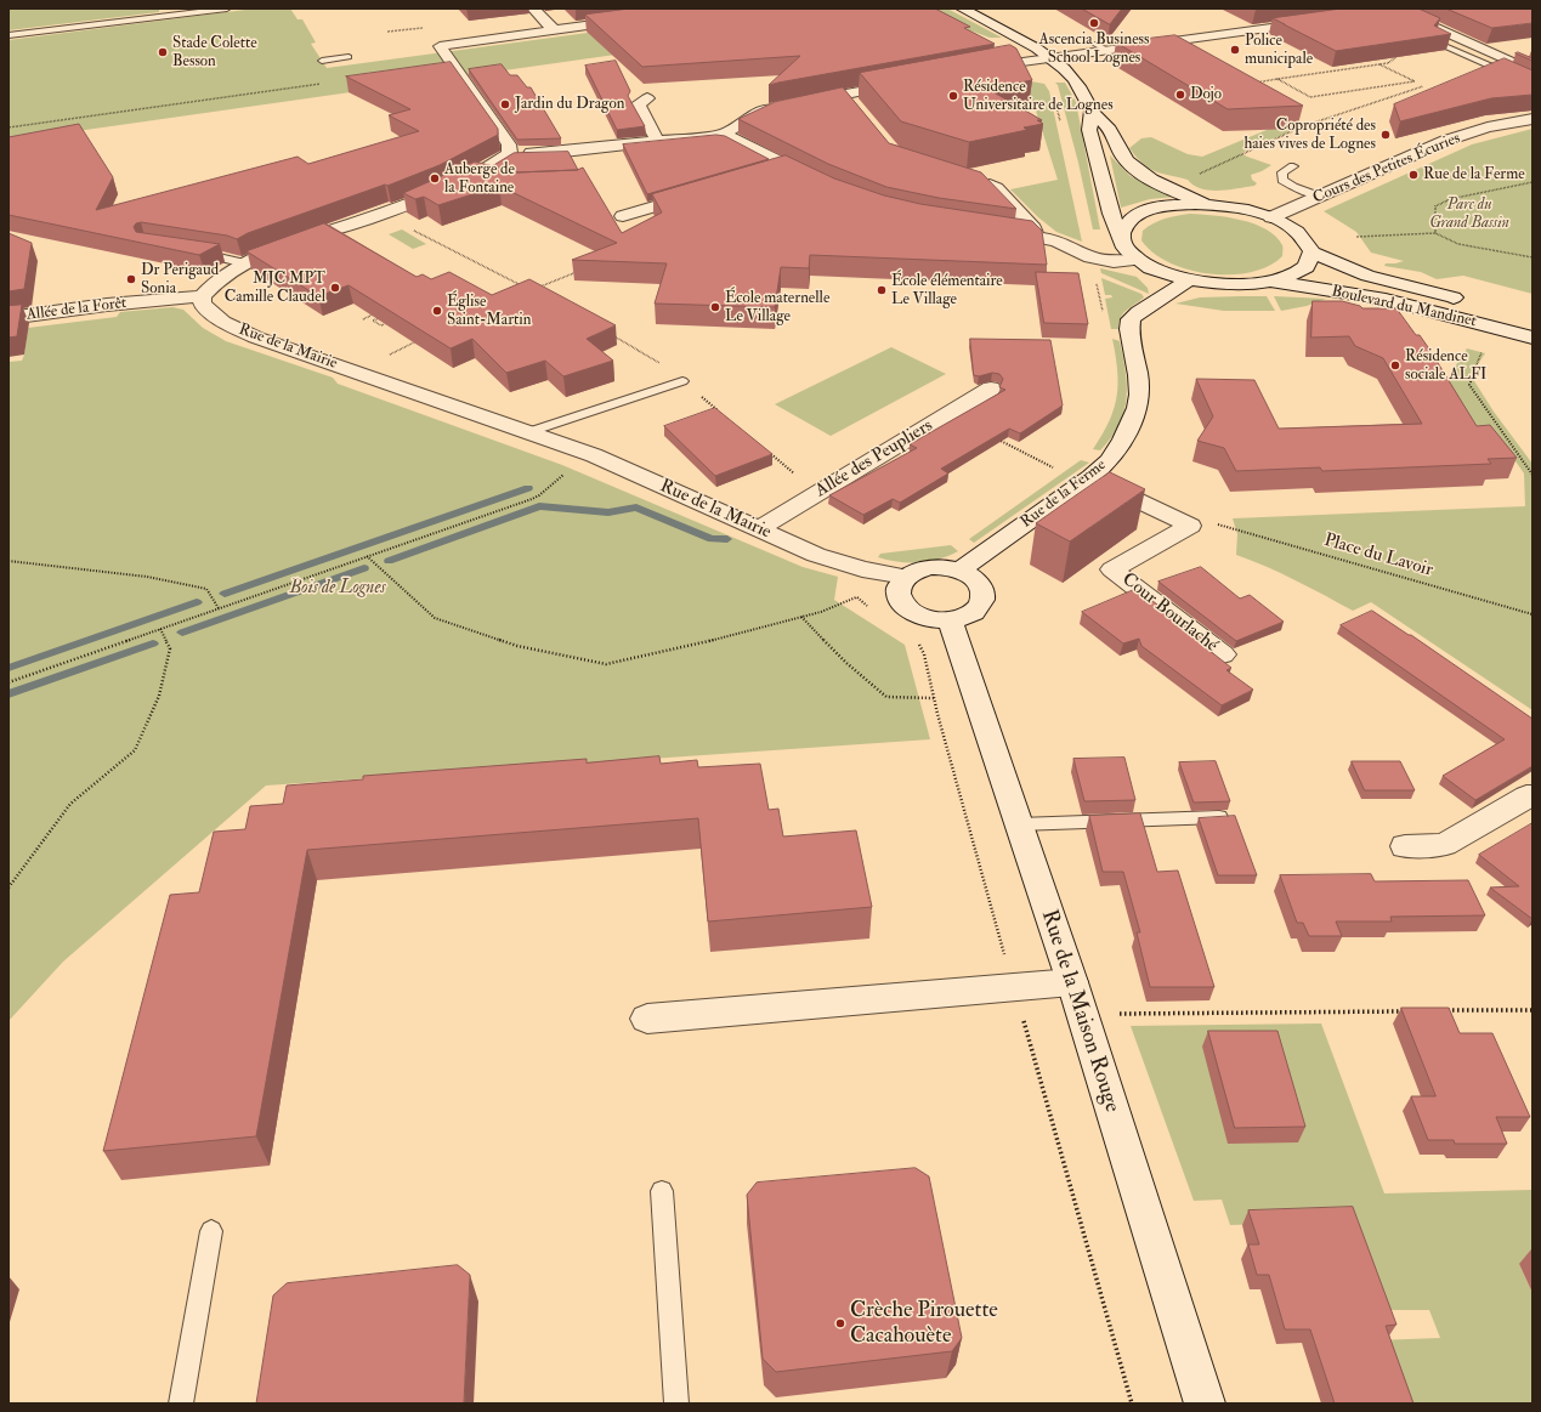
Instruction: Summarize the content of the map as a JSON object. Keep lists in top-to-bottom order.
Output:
{
  "streets": {
    "street": [
      "Cours des Petites Écuries",
      "Boulevard du Mandinet",
      "Allée de la Forêt",
      "Rue de la Mairie",
      "Allée des Peupliers",
      "Rue de la Ferme",
      "Cour Bourlaché",
      "Rue de la Maison Rouge"
    ],
    "path": ["Place du Lavoir"]
  },
  "crossings": [
    ["Allée de la Forêt", "Rue de la Mairie"],
    ["Rue de la Mairie", "Allée des Peupliers"],
    ["Rue de la Mairie", "Rue de la Ferme"],
    ["Rue de la Mairie", "Rue de la Maison Rouge"],
    ["Rue de la Ferme", "Cour Bourlaché"],
    ["Rue de la Ferme", "Rue de la Maison Rouge"]
  ],
  "parks": ["Parc du Grand Bassin", "Bois de Lognes"],
  "places": [
    "Ascencia Business School Lognes",
    "Police municipale",
    "Stade Colette Besson",
    "Dojo",
    "Résidence Universitaire de Lognes",
    "Jardin du Dragon",
    "Copropriété des haies vives de Lognes",
    "Rue de la Ferme",
    "Auberge de la Fontaine",
    "Dr Perigaud Sonia",
    "MJC MPT Camille Claudel",
    "École élémentaire Le Village",
    "École maternelle Le Village",
    "Église Saint-Martin",
    "Résidence sociale ALFI",
    "Crèche Pirouette Cacahouète"
  ]
}
